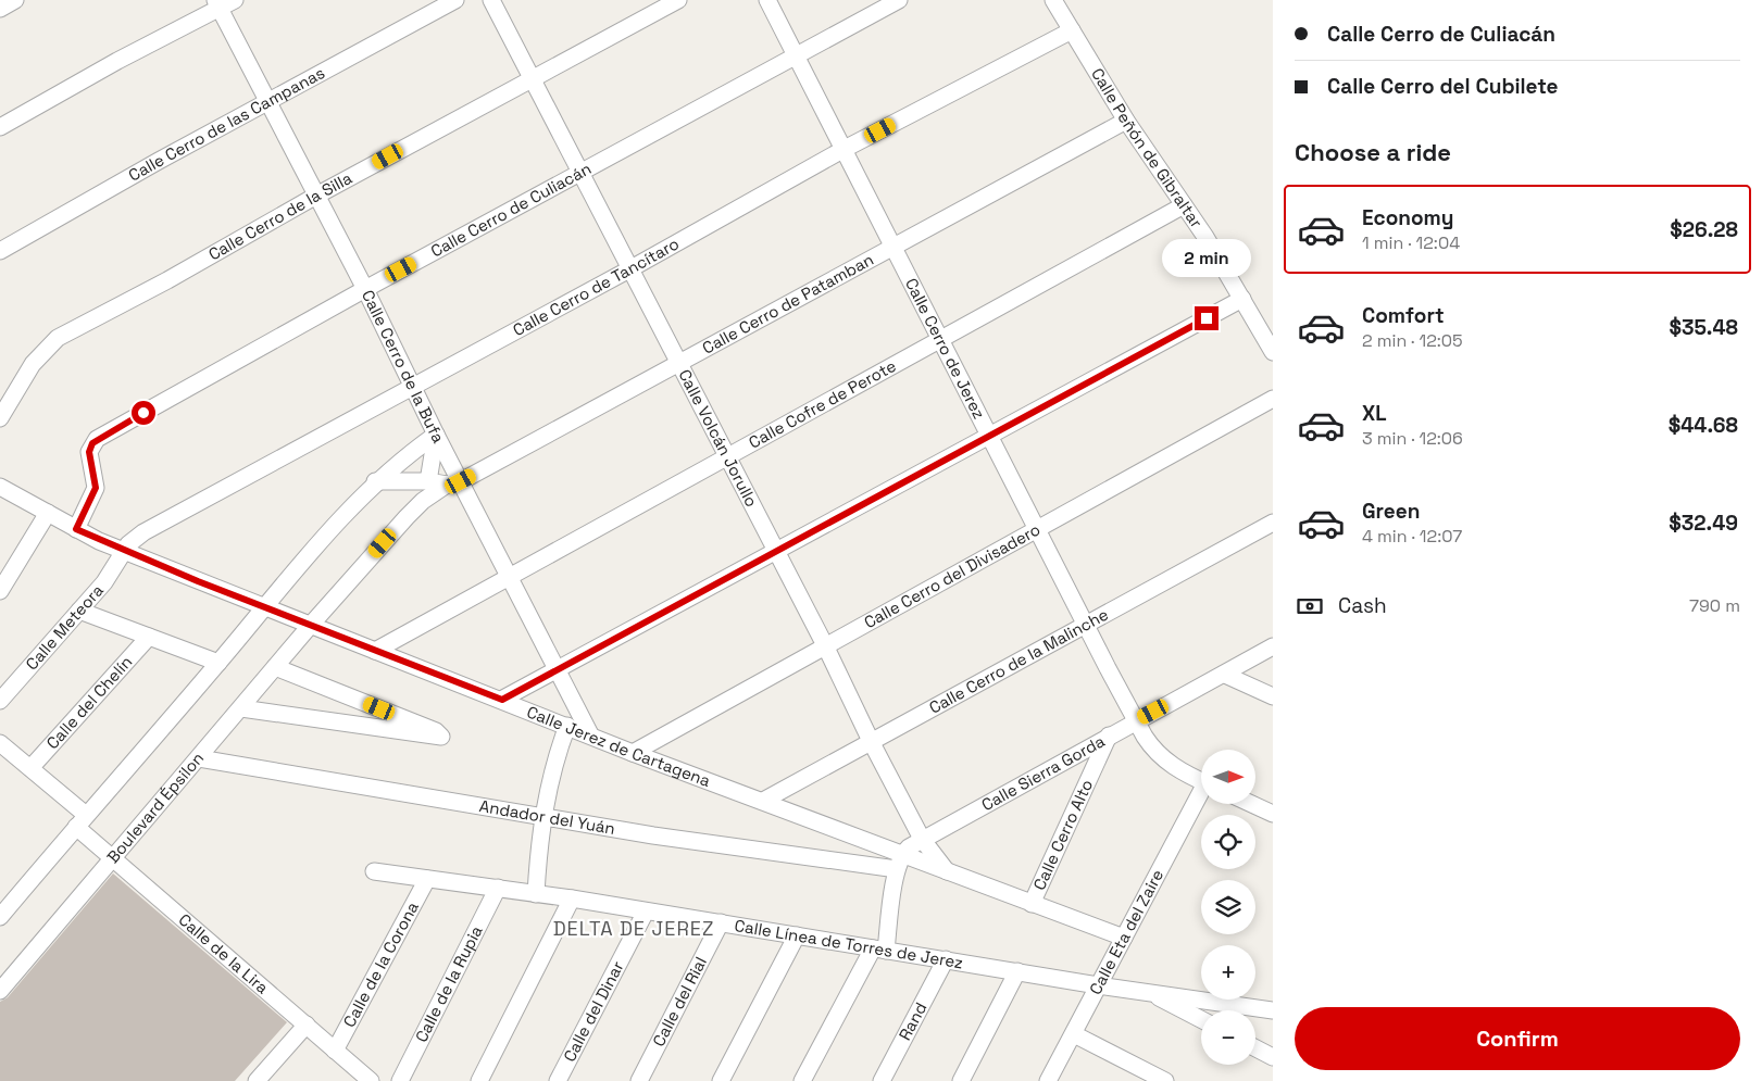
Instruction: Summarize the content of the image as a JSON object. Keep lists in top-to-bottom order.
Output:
{
  "streets": {
    "street": [
      "Calle Cerro de las Campanas",
      "Calle Peñón de Gibraltar",
      "Calle Cerro de Culiacán",
      "Calle Cerro de la Silla",
      "Calle Cerro de Tancítaro",
      "Calle Cerro de Patamban",
      "Calle Cerro de Jerez",
      "Calle Cerro de la Bufa",
      "Calle Cofre de Perote",
      "Calle Volcán Jorullo",
      "Calle Cerro del Divisadero",
      "Calle Meteora",
      "Calle Cerro de la Malinche",
      "Calle del Chelín",
      "Calle Jerez de Cartagena",
      "Calle Sierra Gorda",
      "Boulevard Épsilon",
      "Andador del Yuán",
      "Calle Cerro Alto",
      "Calle Eta del Zaire",
      "Calle Línea de Torres de Jerez",
      "Calle de la Lira",
      "Calle de la Corona",
      "Calle de la Rupia",
      "Calle del Rial",
      "Calle del Dinar",
      "Rand"
    ]
  },
  "crossings": [
    ["Calle Cerro de las Campanas", "Calle Cerro de la Bufa"],
    ["Calle Peñón de Gibraltar", "Calle Cerro de Tancítaro"],
    ["Calle Peñón de Gibraltar", "Calle Cerro de Patamban"],
    ["Calle Peñón de Gibraltar", "Calle Cofre de Perote"],
    ["Calle Cerro de Culiacán", "Calle Cerro de Jerez"],
    ["Calle Cerro de Culiacán", "Calle Cerro de la Bufa"],
    ["Calle Cerro de Culiacán", "Calle Volcán Jorullo"],
    ["Calle Cerro de Culiacán", "Calle Jerez de Cartagena"],
    ["Calle Cerro de la Silla", "Calle Cerro de la Bufa"],
    ["Calle Cerro de la Silla", "Calle Volcán Jorullo"],
    ["Calle Cerro de Tancítaro", "Calle Cerro de Jerez"],
    ["Calle Cerro de Tancítaro", "Calle Cerro de la Bufa"],
    ["Calle Cerro de Tancítaro", "Calle Volcán Jorullo"],
    ["Calle Cerro de Tancítaro", "Calle Meteora"],
    ["Calle Cerro de Tancítaro", "Calle Jerez de Cartagena"],
    ["Calle Cerro de Patamban", "Calle Cerro de Jerez"],
    ["Calle Cerro de Patamban", "Calle Cerro de la Bufa"],
    ["Calle Cerro de Patamban", "Calle Volcán Jorullo"],
    ["Calle Cerro de Patamban", "Calle Jerez de Cartagena"],
    ["Calle Cerro de Patamban", "Boulevard Épsilon"],
    ["Calle Cerro de Jerez", "Calle Cofre de Perote"],
    ["Calle Cerro de Jerez", "Calle Cerro del Divisadero"],
    ["Calle Cerro de Jerez", "Calle Cerro de la Malinche"],
    ["Calle Cerro de Jerez", "Calle Sierra Gorda"],
    ["Calle Cerro de la Bufa", "Calle Cofre de Perote"],
    ["Calle Cerro de la Bufa", "Calle Jerez de Cartagena"],
    ["Calle Cofre de Perote", "Calle Volcán Jorullo"],
    ["Calle Cofre de Perote", "Calle Jerez de Cartagena"],
    ["Calle Volcán Jorullo", "Calle Cerro del Divisadero"],
    ["Calle Volcán Jorullo", "Calle Cerro de la Malinche"],
    ["Calle Volcán Jorullo", "Calle Jerez de Cartagena"],
    ["Calle Volcán Jorullo", "Calle Sierra Gorda"],
    ["Calle Cerro del Divisadero", "Calle Jerez de Cartagena"],
    ["Calle Meteora", "Calle Jerez de Cartagena"],
    ["Calle Cerro de la Malinche", "Calle Jerez de Cartagena"],
    ["Calle del Chelín", "Calle de la Lira"],
    ["Calle Jerez de Cartagena", "Calle Sierra Gorda"],
    ["Calle Jerez de Cartagena", "Boulevard Épsilon"],
    ["Calle Jerez de Cartagena", "Andador del Yuán"],
    ["Calle Jerez de Cartagena", "Calle Cerro Alto"],
    ["Calle Jerez de Cartagena", "Calle Eta del Zaire"],
    ["Calle Sierra Gorda", "Andador del Yuán"],
    ["Calle Sierra Gorda", "Calle Cerro Alto"],
    ["Boulevard Épsilon", "Andador del Yuán"],
    ["Boulevard Épsilon", "Calle de la Lira"],
    ["Calle Eta del Zaire", "Calle Línea de Torres de Jerez"],
    ["Calle Línea de Torres de Jerez", "Calle de la Corona"],
    ["Calle Línea de Torres de Jerez", "Calle de la Rupia"],
    ["Calle Línea de Torres de Jerez", "Calle del Rial"],
    ["Calle Línea de Torres de Jerez", "Calle del Dinar"],
    ["Calle Línea de Torres de Jerez", "Rand"],
    ["Calle de la Lira", "Calle de la Corona"]
  ],
  "districts": ["DELTA DE JEREZ"],
  "north": "right",
  "page": {
    "banner": ["Calle Cerro de Culiacán", "Calle Cerro del Cubilete"],
    "heading": "Choose a ride",
    "list": [
      {
        "name": "Economy",
        "note": "1 min · 12:04",
        "value": "$26.28"
      },
      {
        "name": "Comfort",
        "note": "2 min · 12:05",
        "value": "$35.48"
      },
      {
        "name": "XL",
        "note": "3 min · 12:06",
        "value": "$44.68"
      },
      {
        "name": "Green",
        "note": "4 min · 12:07",
        "value": "$32.49"
      }
    ],
    "bubble": "2 min",
    "pay": ["Cash", "790 m"],
    "map_buttons": ["+", "−"],
    "buttons": "Confirm"
  }
}
